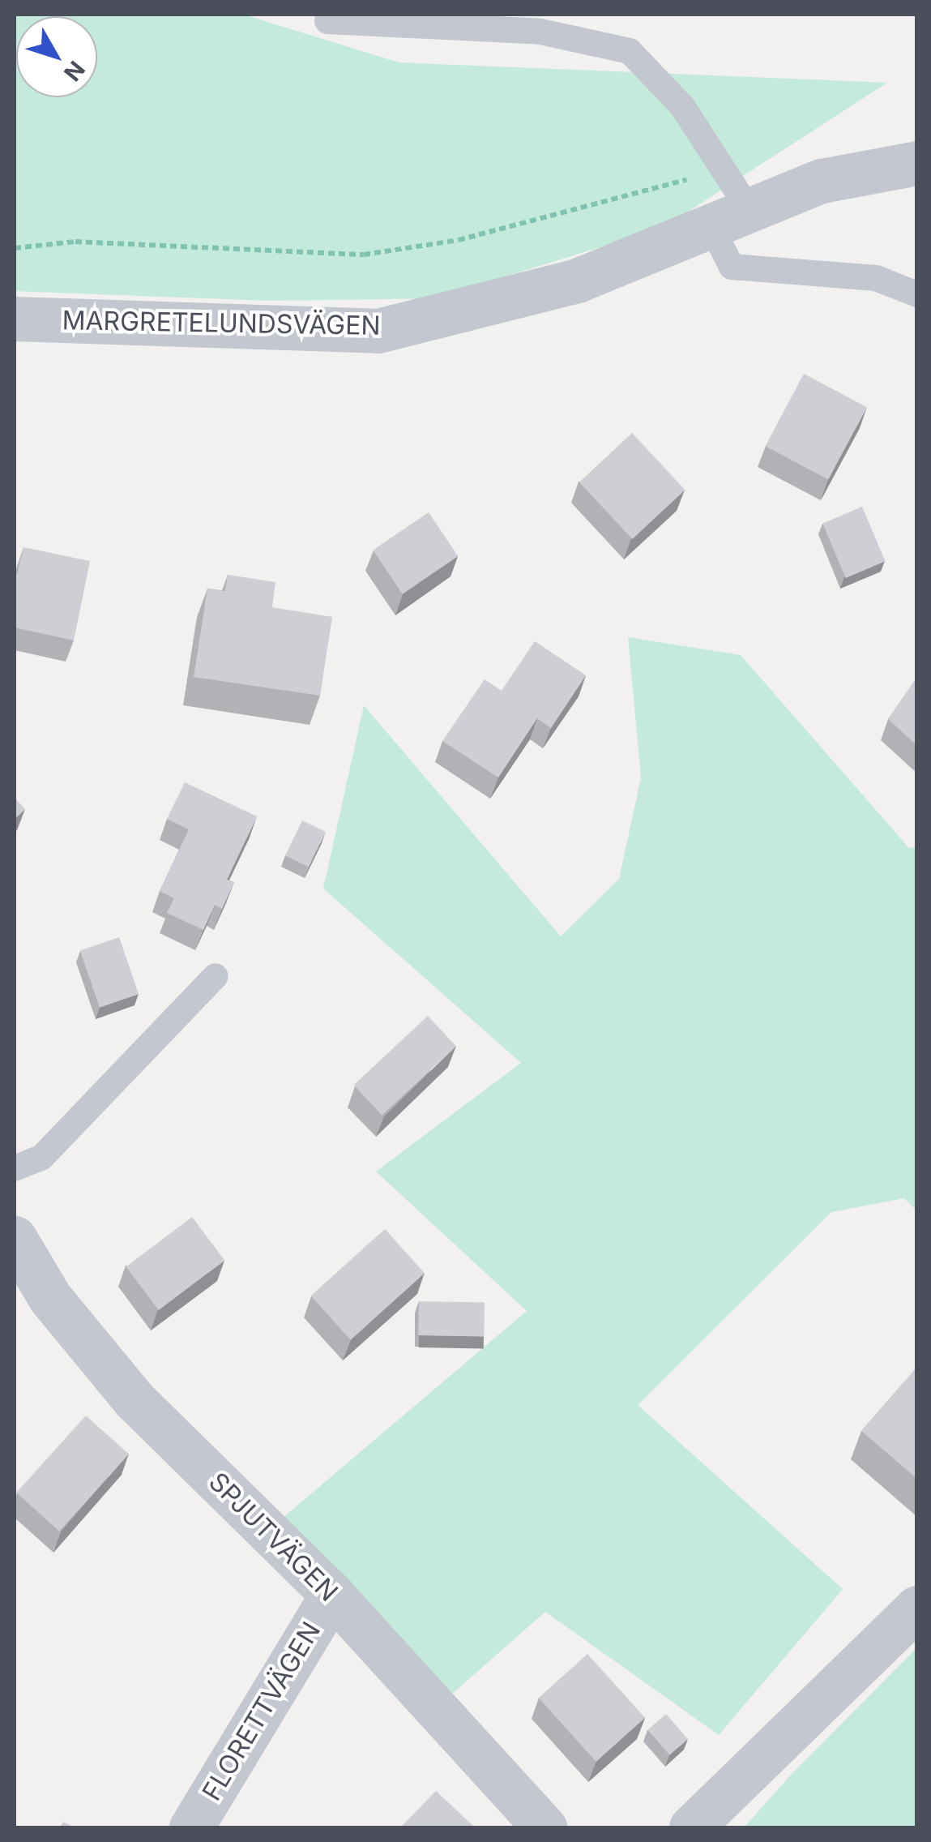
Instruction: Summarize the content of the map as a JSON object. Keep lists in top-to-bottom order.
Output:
{
  "streets": {
    "street": ["MARGRETELUNDSVÄGEN", "SPJUTVÄGEN", "FLORETTVÄGEN"]
  },
  "crossings": [
    ["SPJUTVÄGEN", "FLORETTVÄGEN"]
  ],
  "north": "bottom right"
}
